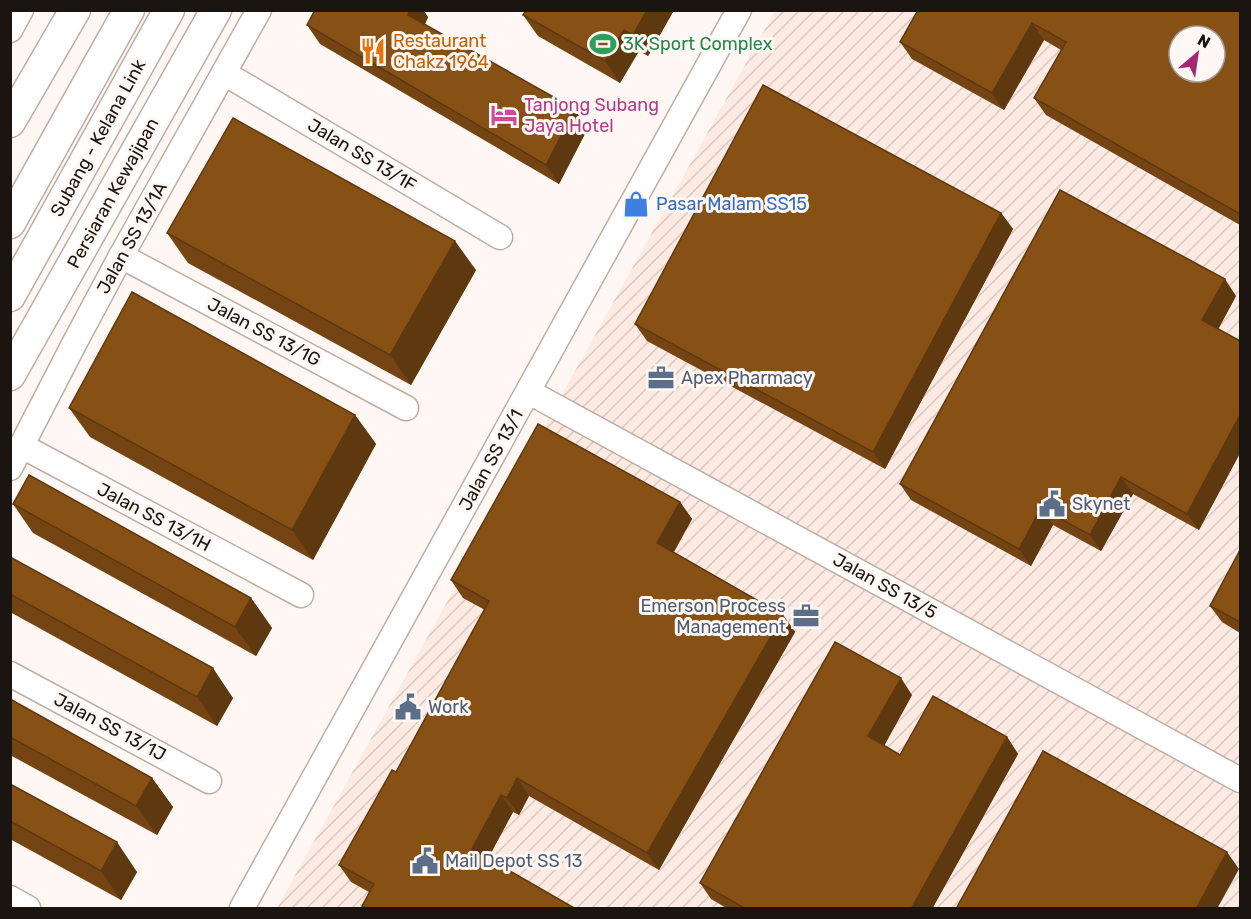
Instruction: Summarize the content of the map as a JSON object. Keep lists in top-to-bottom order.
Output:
{
  "streets": {
    "main road": ["Subang - Kelana Link", "Persiaran Kewajipan"],
    "street": [
      "Jalan SS 13/1F",
      "Jalan SS 13/1A",
      "Jalan SS 13/1G",
      "Jalan SS 13/1",
      "Jalan SS 13/1H",
      "Jalan SS 13/5",
      "Jalan SS 13/1J"
    ]
  },
  "crossings": [
    ["Jalan SS 13/1F", "Jalan SS 13/1A"],
    ["Jalan SS 13/1A", "Jalan SS 13/1G"],
    ["Jalan SS 13/1A", "Jalan SS 13/1H"],
    ["Jalan SS 13/1", "Jalan SS 13/5"]
  ],
  "places": {
    "sports": ["3K Sport Complex"],
    "restaurant": ["Restaurant Chakz 1964"],
    "hotel": ["Tanjong Subang Jaya Hotel"],
    "shop": ["Pasar Malam SS15"],
    "office": ["Apex Pharmacy", "Emerson Process Management"],
    "public building": ["Skynet", "Work", "Mail Depot SS 13"]
  },
  "north": "top right"
}
